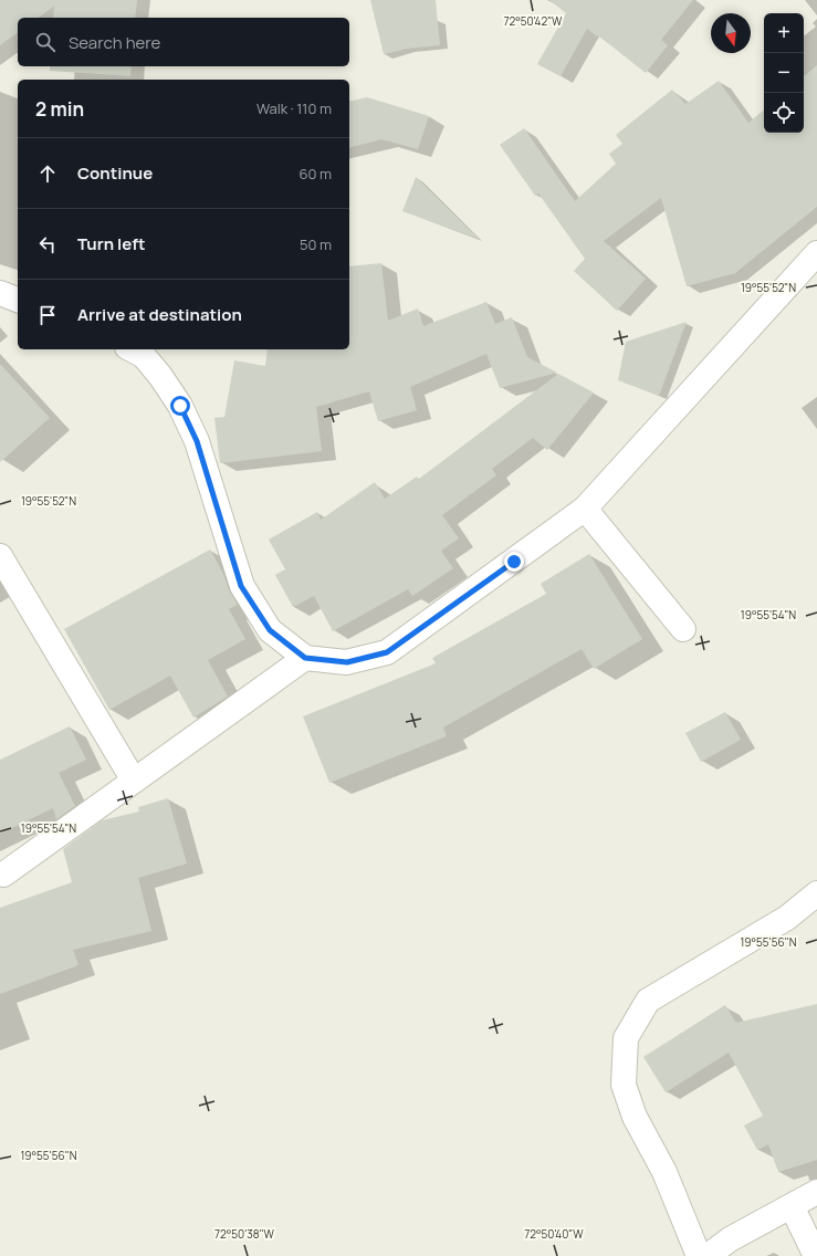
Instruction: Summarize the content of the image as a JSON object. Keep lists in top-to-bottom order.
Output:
{
  "north": "bottom",
  "page": {
    "map_buttons": ["+", "−"],
    "search": "Search here",
    "heading": ["2 min", "Walk · 110 m"],
    "list": [
      ["Continue", "60 m"],
      ["Turn left", "50 m"],
      "Arrive at destination"
    ]
  },
  "coordinates": [
    "72°50'42\"W",
    "19°55'52\"N",
    "19°55'54\"N",
    "19°55'56\"N",
    "72°50'38\"W",
    "72°50'40\"W"
  ]
}
